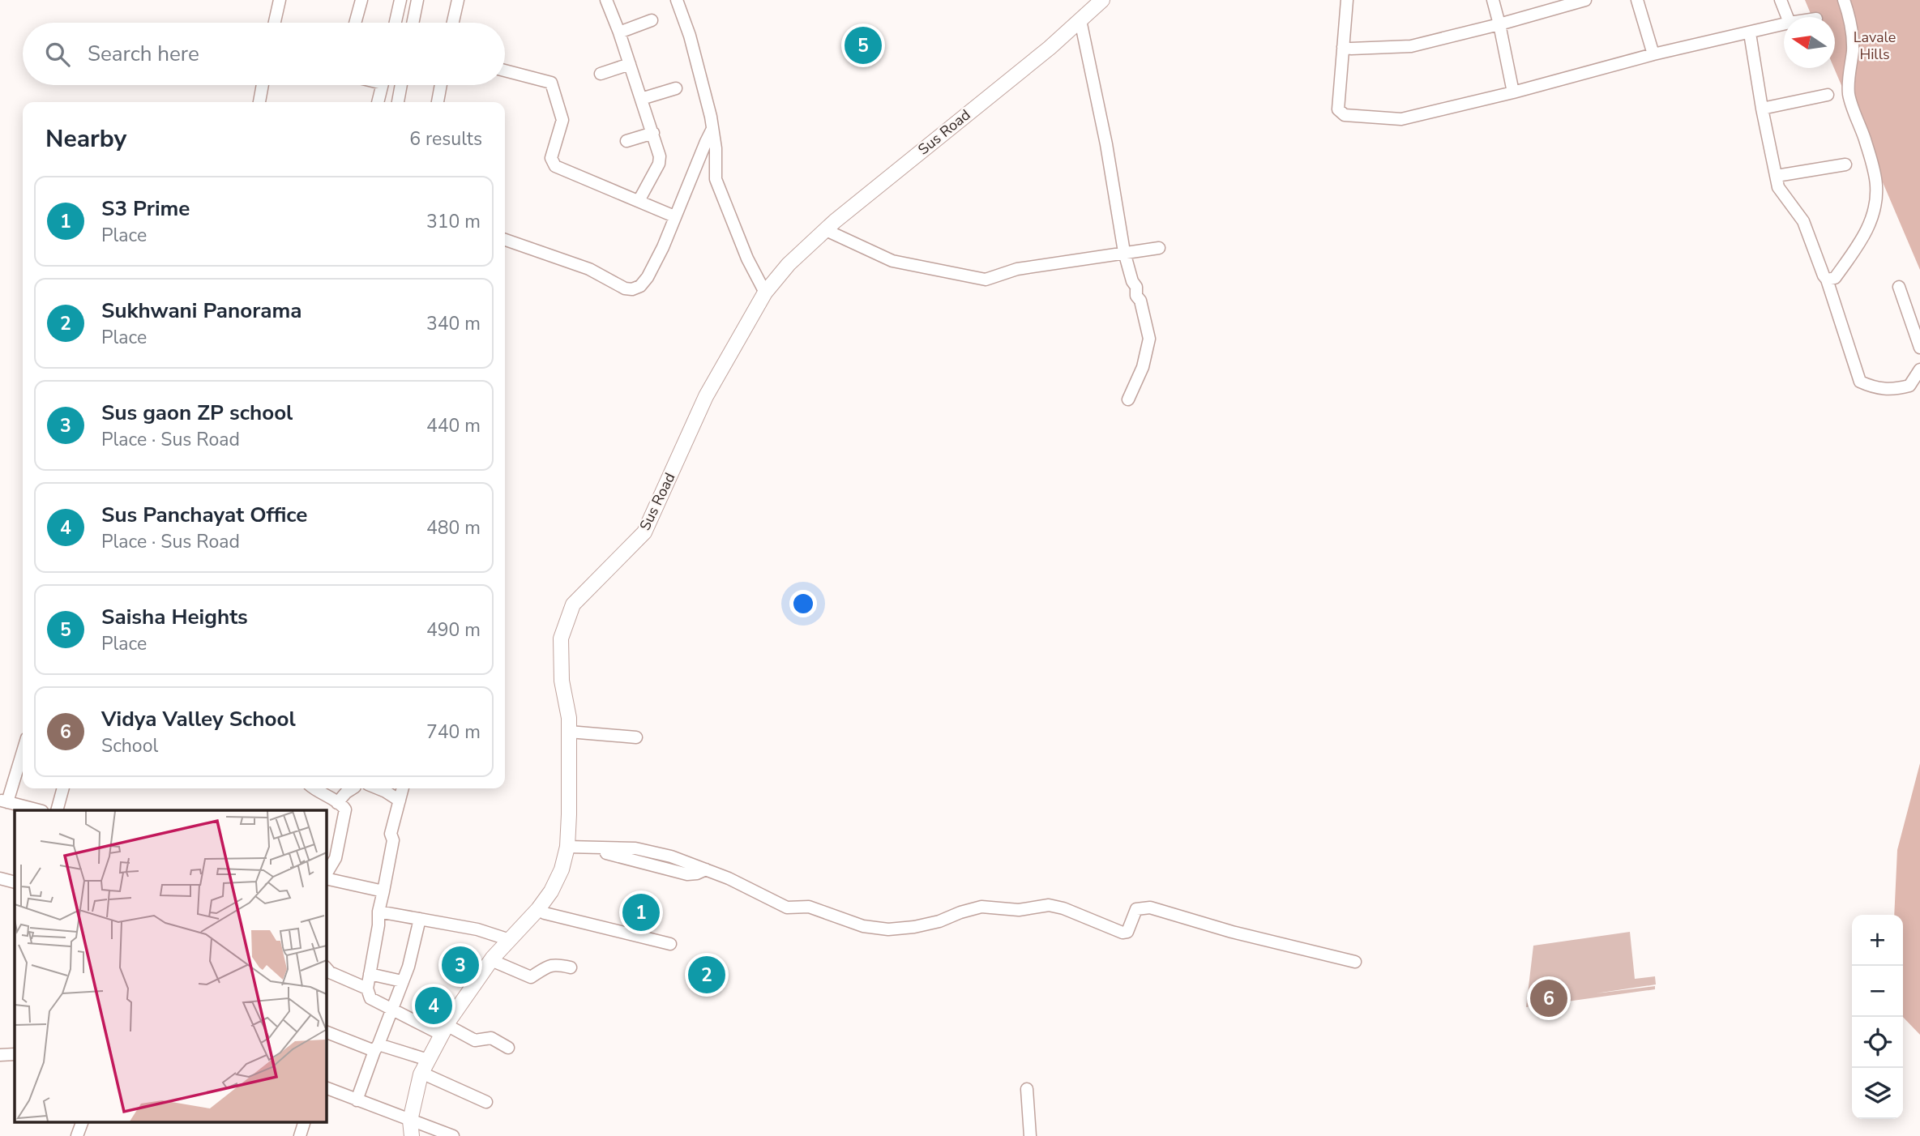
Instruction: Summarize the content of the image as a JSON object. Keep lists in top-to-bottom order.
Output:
{
  "streets": {
    "main road": ["Sus Road"]
  },
  "parks": ["Lavale Hills"],
  "north": "left",
  "page": {
    "search": "Search here",
    "pins": [
      "5",
      "1",
      "3",
      "2",
      "6",
      "4"
    ],
    "heading": ["Nearby", "6 results"],
    "list": [
      {
        "mark": "1",
        "name": "S3 Prime",
        "note": "Place",
        "value": "310 m"
      },
      {
        "mark": "2",
        "name": "Sukhwani Panorama",
        "note": "Place",
        "value": "340 m"
      },
      {
        "mark": "3",
        "name": "Sus gaon ZP school",
        "note": "Place · Sus Road",
        "value": "440 m"
      },
      {
        "mark": "4",
        "name": "Sus Panchayat Office",
        "note": "Place · Sus Road",
        "value": "480 m"
      },
      {
        "mark": "5",
        "name": "Saisha Heights",
        "note": "Place",
        "value": "490 m"
      },
      {
        "mark": "6",
        "name": "Vidya Valley School",
        "note": "School",
        "value": "740 m"
      }
    ],
    "map_buttons": ["+", "−"]
  }
}
